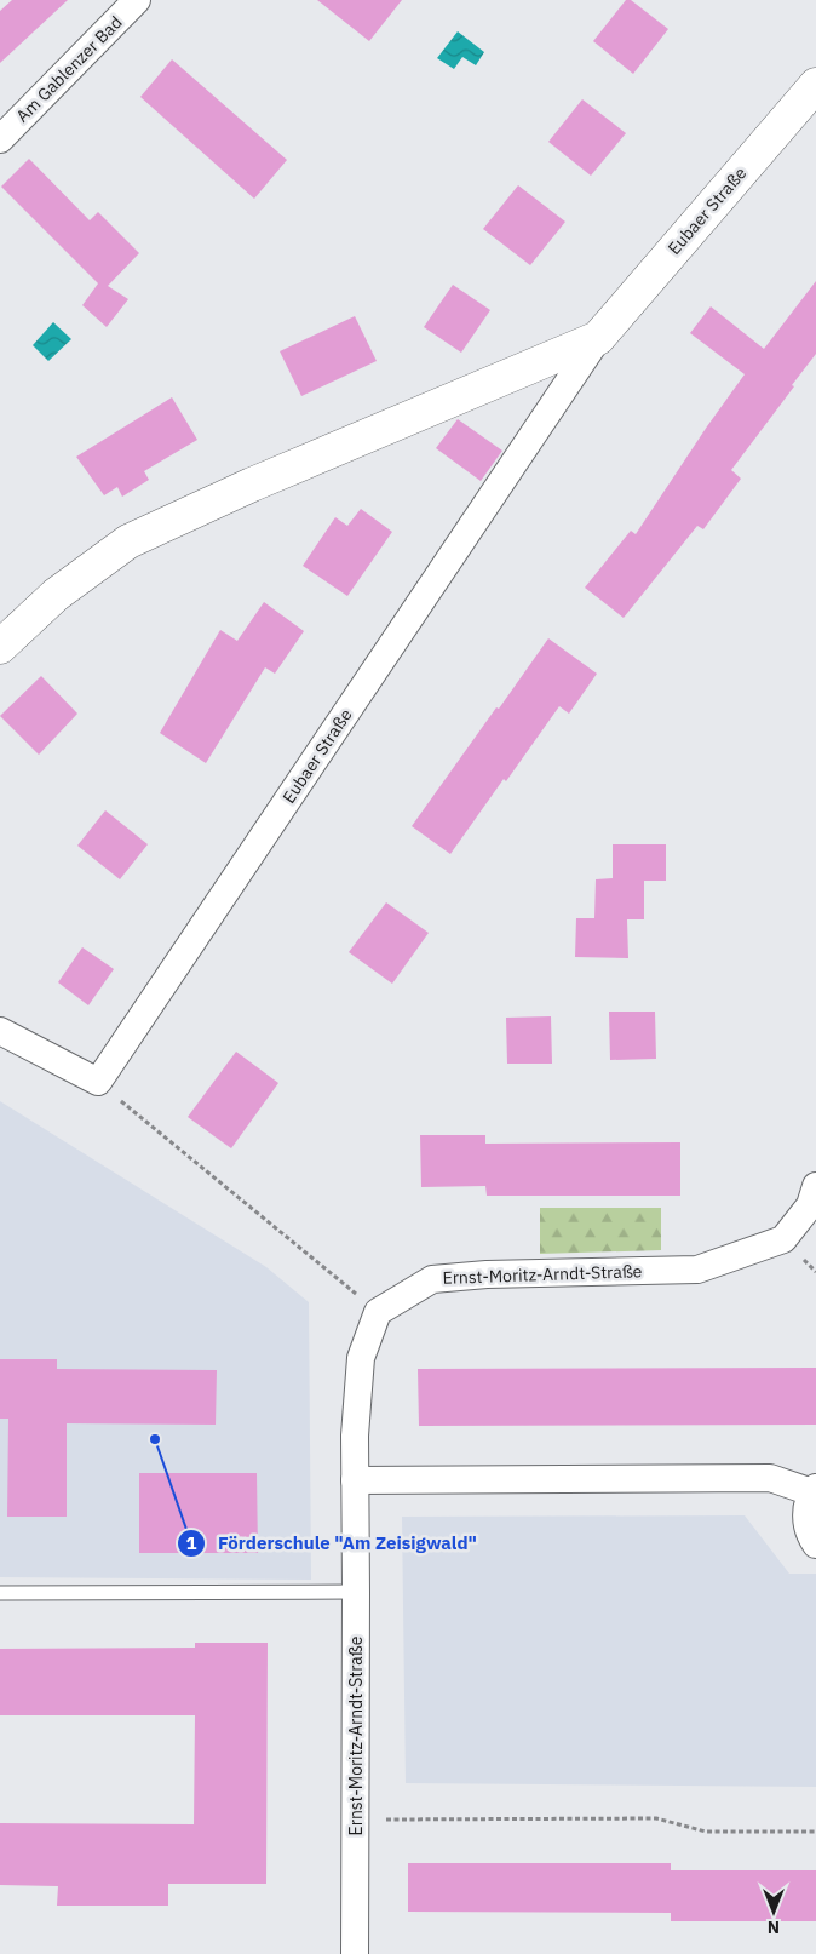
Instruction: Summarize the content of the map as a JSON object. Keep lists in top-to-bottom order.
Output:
{
  "streets": {
    "street": ["Am Gablenzer Bad", "Eubaer Straße", "Ernst-Moritz-Arndt-Straße"]
  },
  "places": ["Förderschule \"Am Zeisigwald\""],
  "north": "bottom"
}
